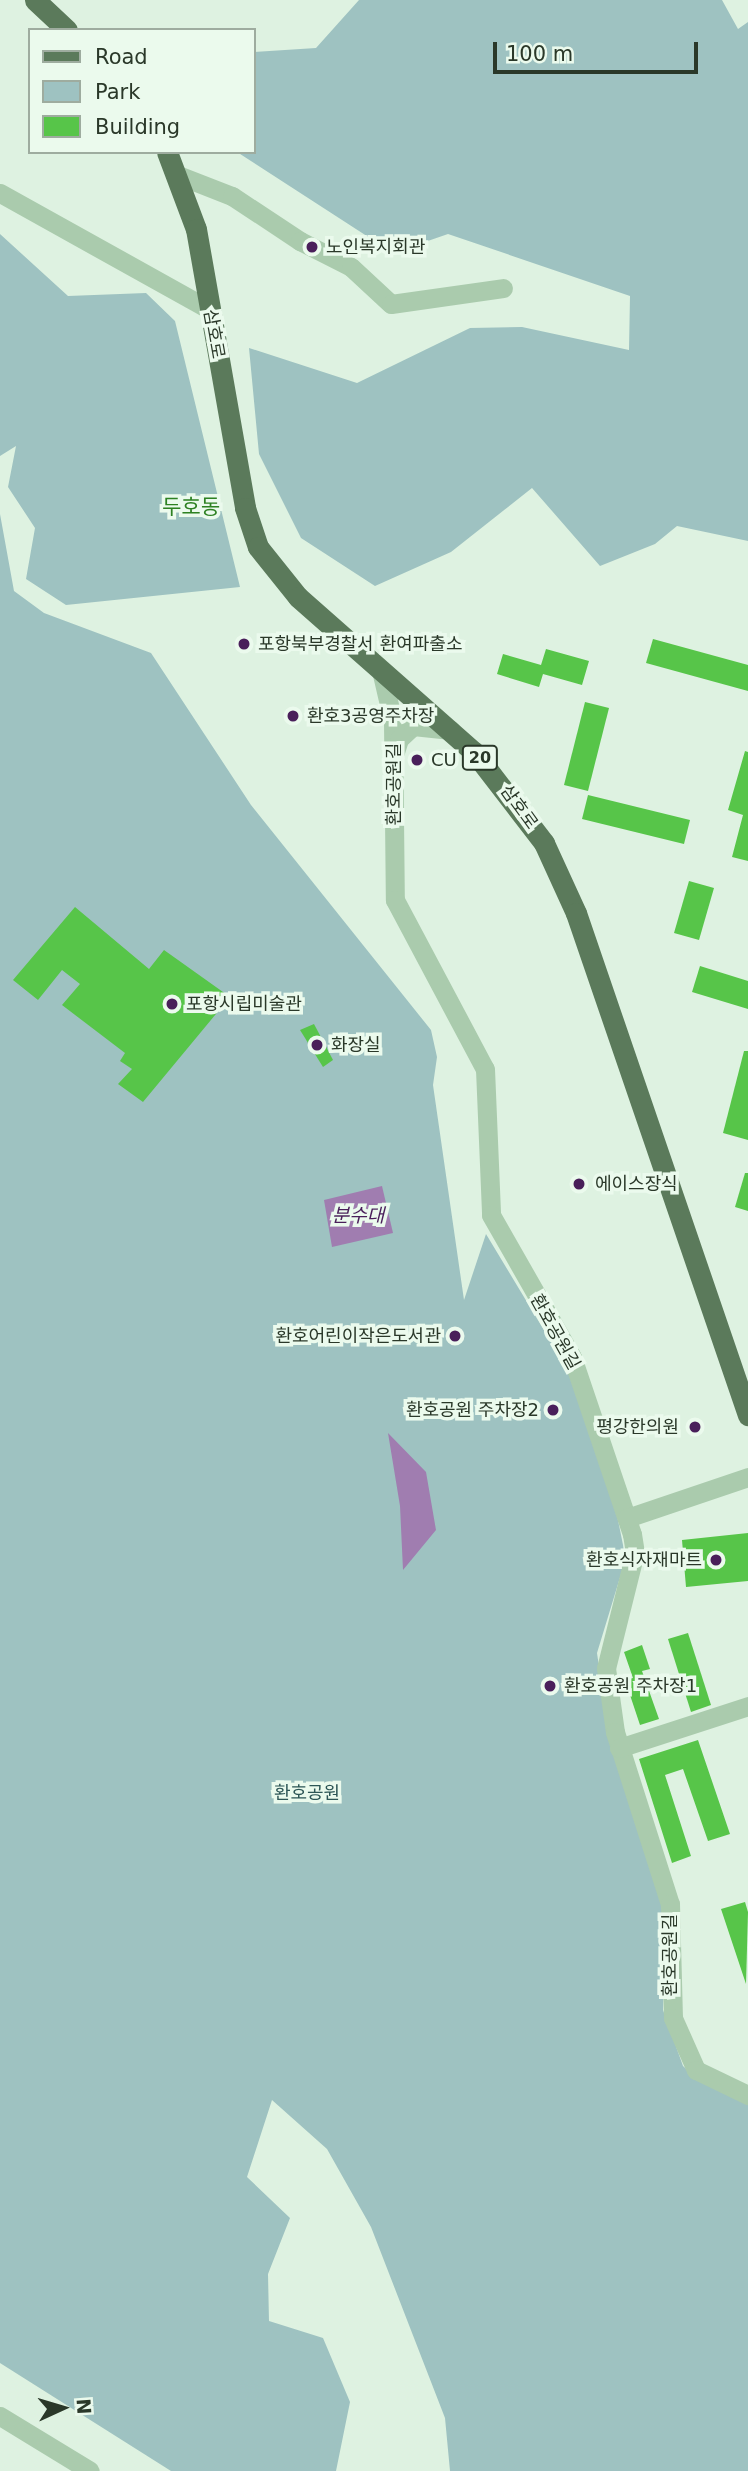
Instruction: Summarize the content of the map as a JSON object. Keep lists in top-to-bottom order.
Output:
{
  "streets": {
    "main road": ["삼호로", "20"],
    "street": ["환호공원길"]
  },
  "crossings": [
    ["삼호로", "환호공원길"]
  ],
  "districts": ["두호동"],
  "water": ["분수대"],
  "parks": ["환호공원"],
  "places": [
    "노인복지회관",
    "포항북부경찰서 환여파출소",
    "환호3공영주차장",
    "CU",
    "포항시립미술관",
    "화장실",
    "에이스장식",
    "환호어린이작은도서관",
    "환호공원 주차장2",
    "평강한의원",
    "환호식자재마트",
    "환호공원 주차장1"
  ],
  "legend": ["Road", "Park", "Building"],
  "scale_bar": "100 m",
  "north": "right"
}
